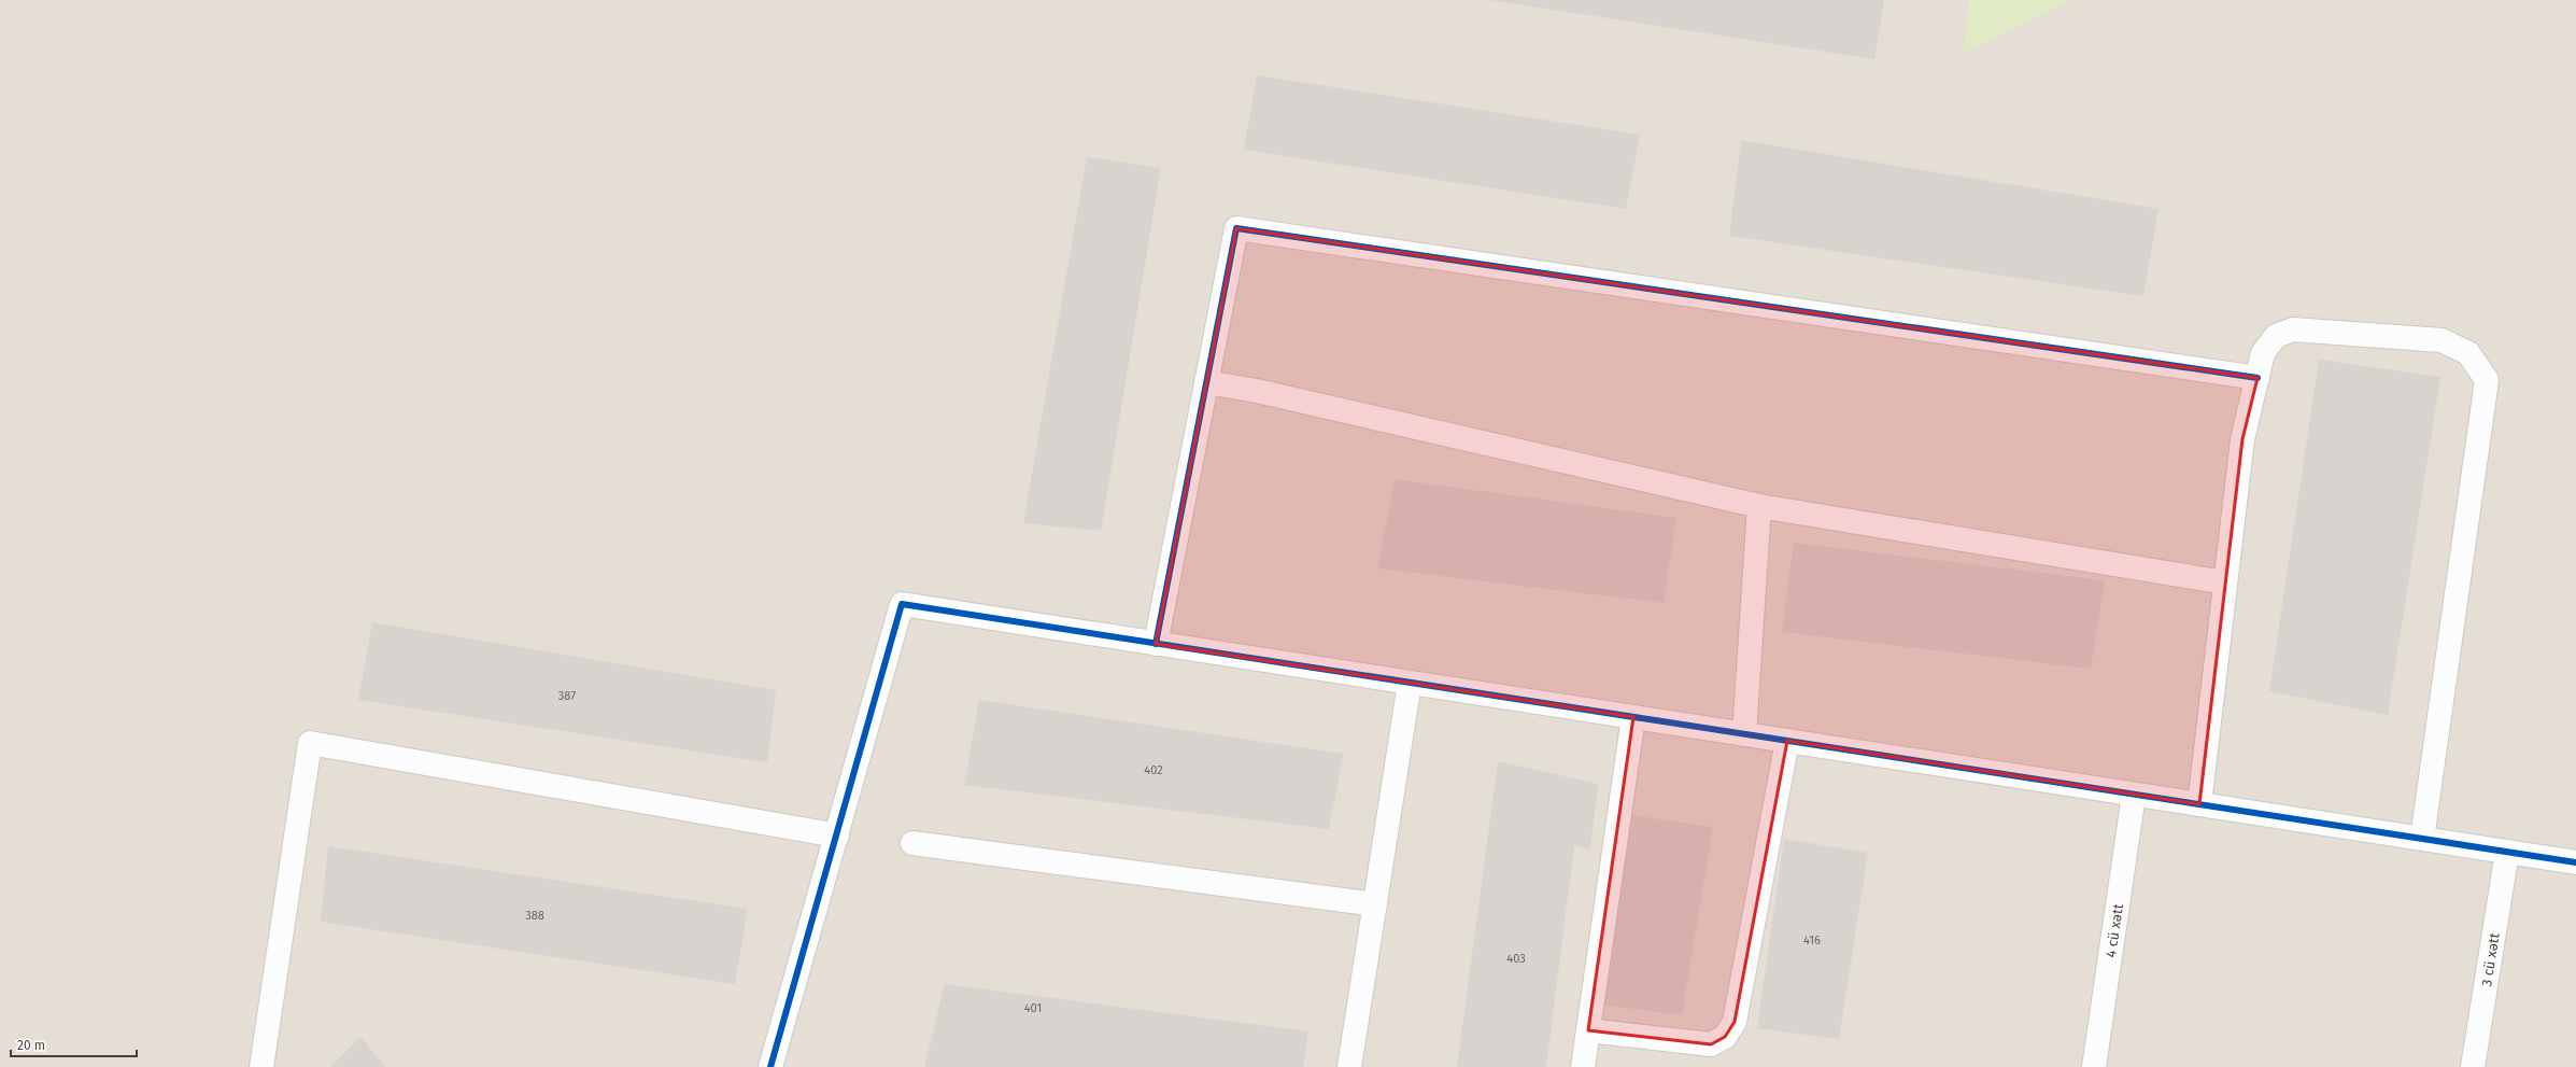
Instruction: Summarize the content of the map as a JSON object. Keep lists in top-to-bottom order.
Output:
{
  "streets": {
    "street": ["4 cü xətt", "3 cü xətt"]
  },
  "house_numbers": [
    "387",
    "402",
    "388",
    "416",
    "403",
    "401"
  ],
  "scale_bar": "20 m"
}
